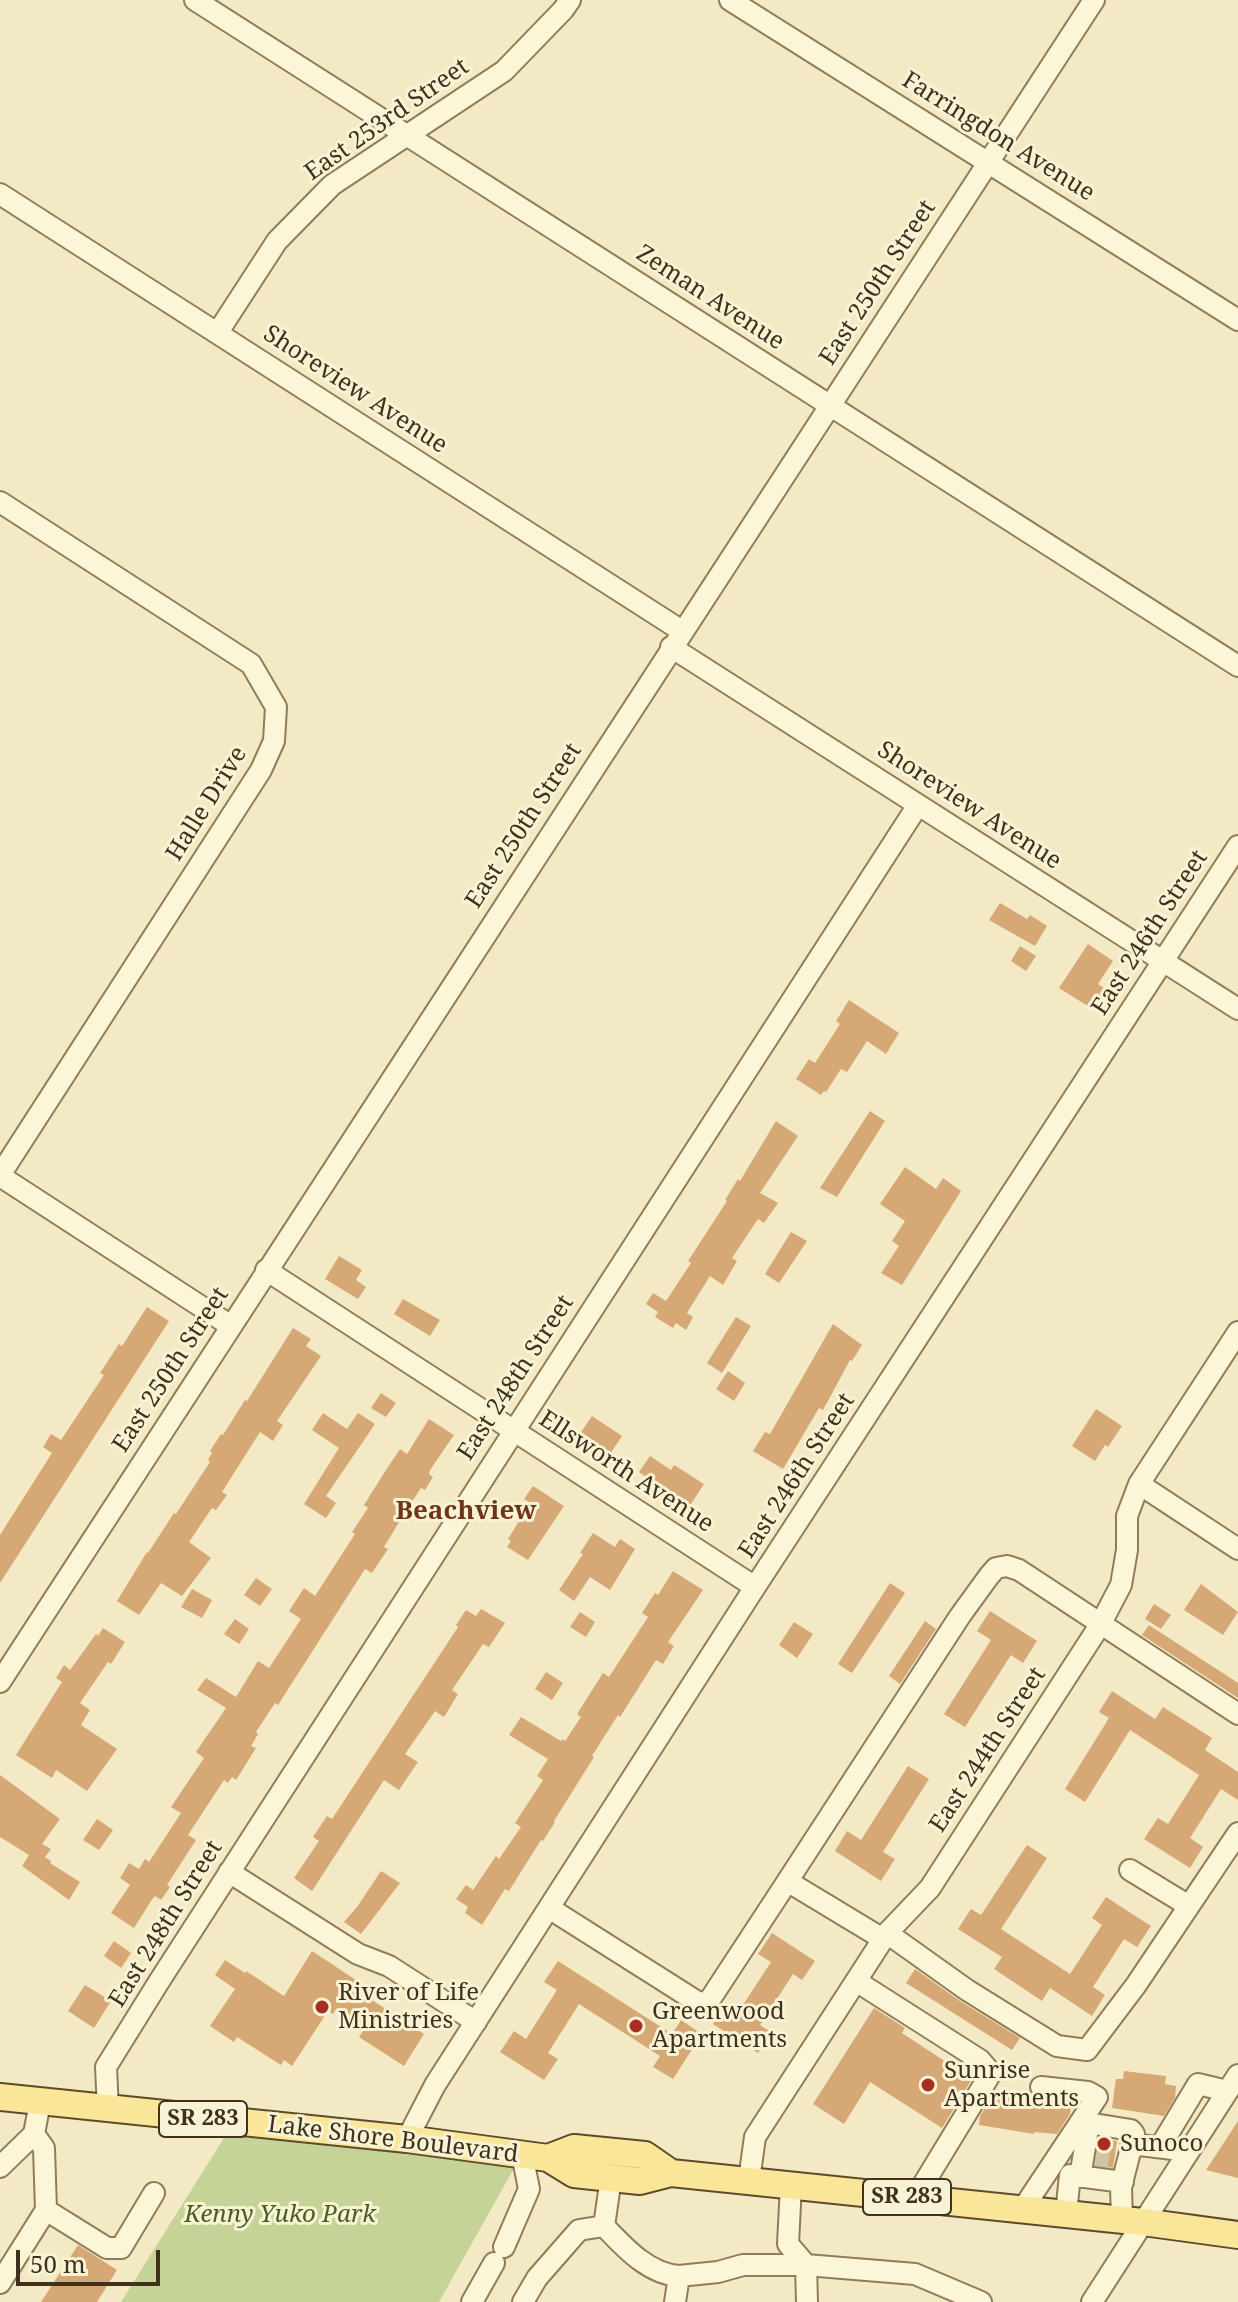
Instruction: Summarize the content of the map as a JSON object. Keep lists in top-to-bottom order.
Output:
{
  "streets": {
    "main road": ["SR 283", "Lake Shore Boulevard"],
    "street": [
      "East 253rd Street",
      "Farringdon Avenue",
      "East 250th Street",
      "Zeman Avenue",
      "Shoreview Avenue",
      "Halle Drive",
      "East 246th Street",
      "East 248th Street",
      "Ellsworth Avenue",
      "East 244th Street"
    ]
  },
  "crossings": [
    ["East 253rd Street", "Zeman Avenue"],
    ["East 253rd Street", "Shoreview Avenue"],
    ["Farringdon Avenue", "East 250th Street"],
    ["East 250th Street", "Zeman Avenue"],
    ["East 250th Street", "Shoreview Avenue"],
    ["East 250th Street", "Ellsworth Avenue"],
    ["Shoreview Avenue", "East 246th Street"],
    ["Shoreview Avenue", "East 248th Street"],
    ["East 246th Street", "Ellsworth Avenue"],
    ["East 246th Street", "Lake Shore Boulevard"],
    ["East 248th Street", "Ellsworth Avenue"],
    ["East 248th Street", "Lake Shore Boulevard"],
    ["East 244th Street", "Lake Shore Boulevard"]
  ],
  "districts": ["Beachview"],
  "parks": ["Kenny Yuko Park"],
  "places": [
    "River of Life Ministries",
    "Greenwood Apartments",
    "Sunrise Apartments",
    "Sunoco"
  ],
  "scale_bar": "50 m"
}
